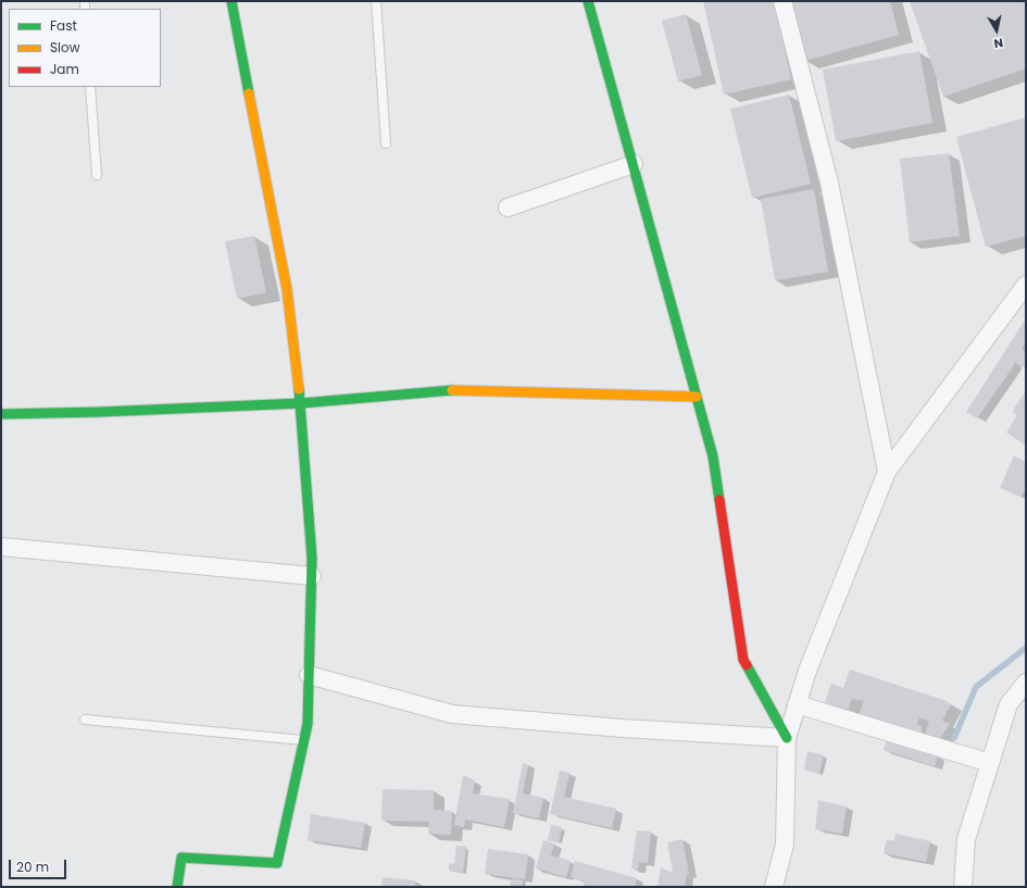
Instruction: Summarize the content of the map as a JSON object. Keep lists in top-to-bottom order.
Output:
{
  "legend": ["Fast", "Slow", "Jam"],
  "scale_bar": "20 m",
  "north": "bottom"
}
